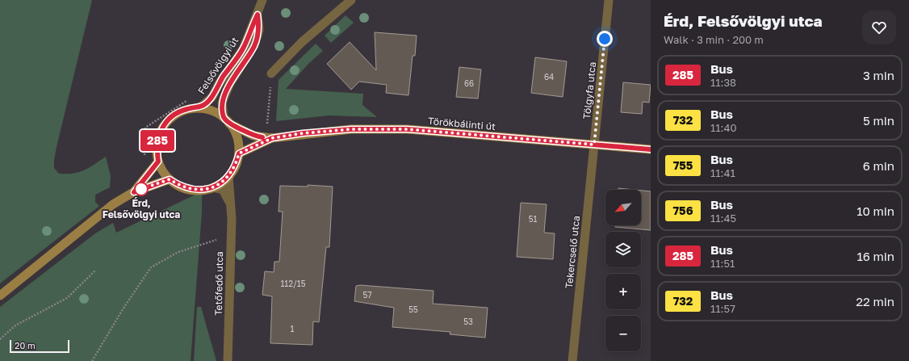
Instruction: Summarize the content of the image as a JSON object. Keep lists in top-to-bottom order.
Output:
{
  "streets": {
    "main road": ["Törökbálinti út"],
    "street": [
      "Felsővölgyi út",
      "Tölgyfa utca",
      "Tekercselő utca",
      "Tetőfedő utca"
    ]
  },
  "crossings": [
    ["Felsővölgyi út", "Törökbálinti út"],
    ["Felsővölgyi út", "Tetőfedő utca"],
    ["Tölgyfa utca", "Törökbálinti út"],
    ["Tölgyfa utca", "Tekercselő utca"],
    ["Törökbálinti út", "Tekercselő utca"],
    ["Törökbálinti út", "Tetőfedő utca"]
  ],
  "places": ["Érd, Felsővölgyi utca"],
  "lines": ["bus line 285"],
  "house_numbers": [
    "64",
    "66",
    "51",
    "112/15",
    "57",
    "55",
    "53",
    "1"
  ],
  "scale_bar": "20 m",
  "north": "bottom left",
  "page": {
    "on_map": "285",
    "heading": ["Érd, Felsővölgyi utca", "Walk · 3 min · 200 m"],
    "list": [
      {
        "mark": "285",
        "name": "Bus",
        "note": "11:38",
        "value": "3 min"
      },
      {
        "mark": "732",
        "name": "Bus",
        "note": "11:40",
        "value": "5 min"
      },
      {
        "mark": "755",
        "name": "Bus",
        "note": "11:41",
        "value": "6 min"
      },
      {
        "mark": "756",
        "name": "Bus",
        "note": "11:45",
        "value": "10 min"
      },
      {
        "mark": "285",
        "name": "Bus",
        "note": "11:51",
        "value": "16 min"
      },
      {
        "mark": "732",
        "name": "Bus",
        "note": "11:57",
        "value": "22 min"
      }
    ],
    "map_buttons": ["+", "−"],
    "scale": "20 m"
  }
}
